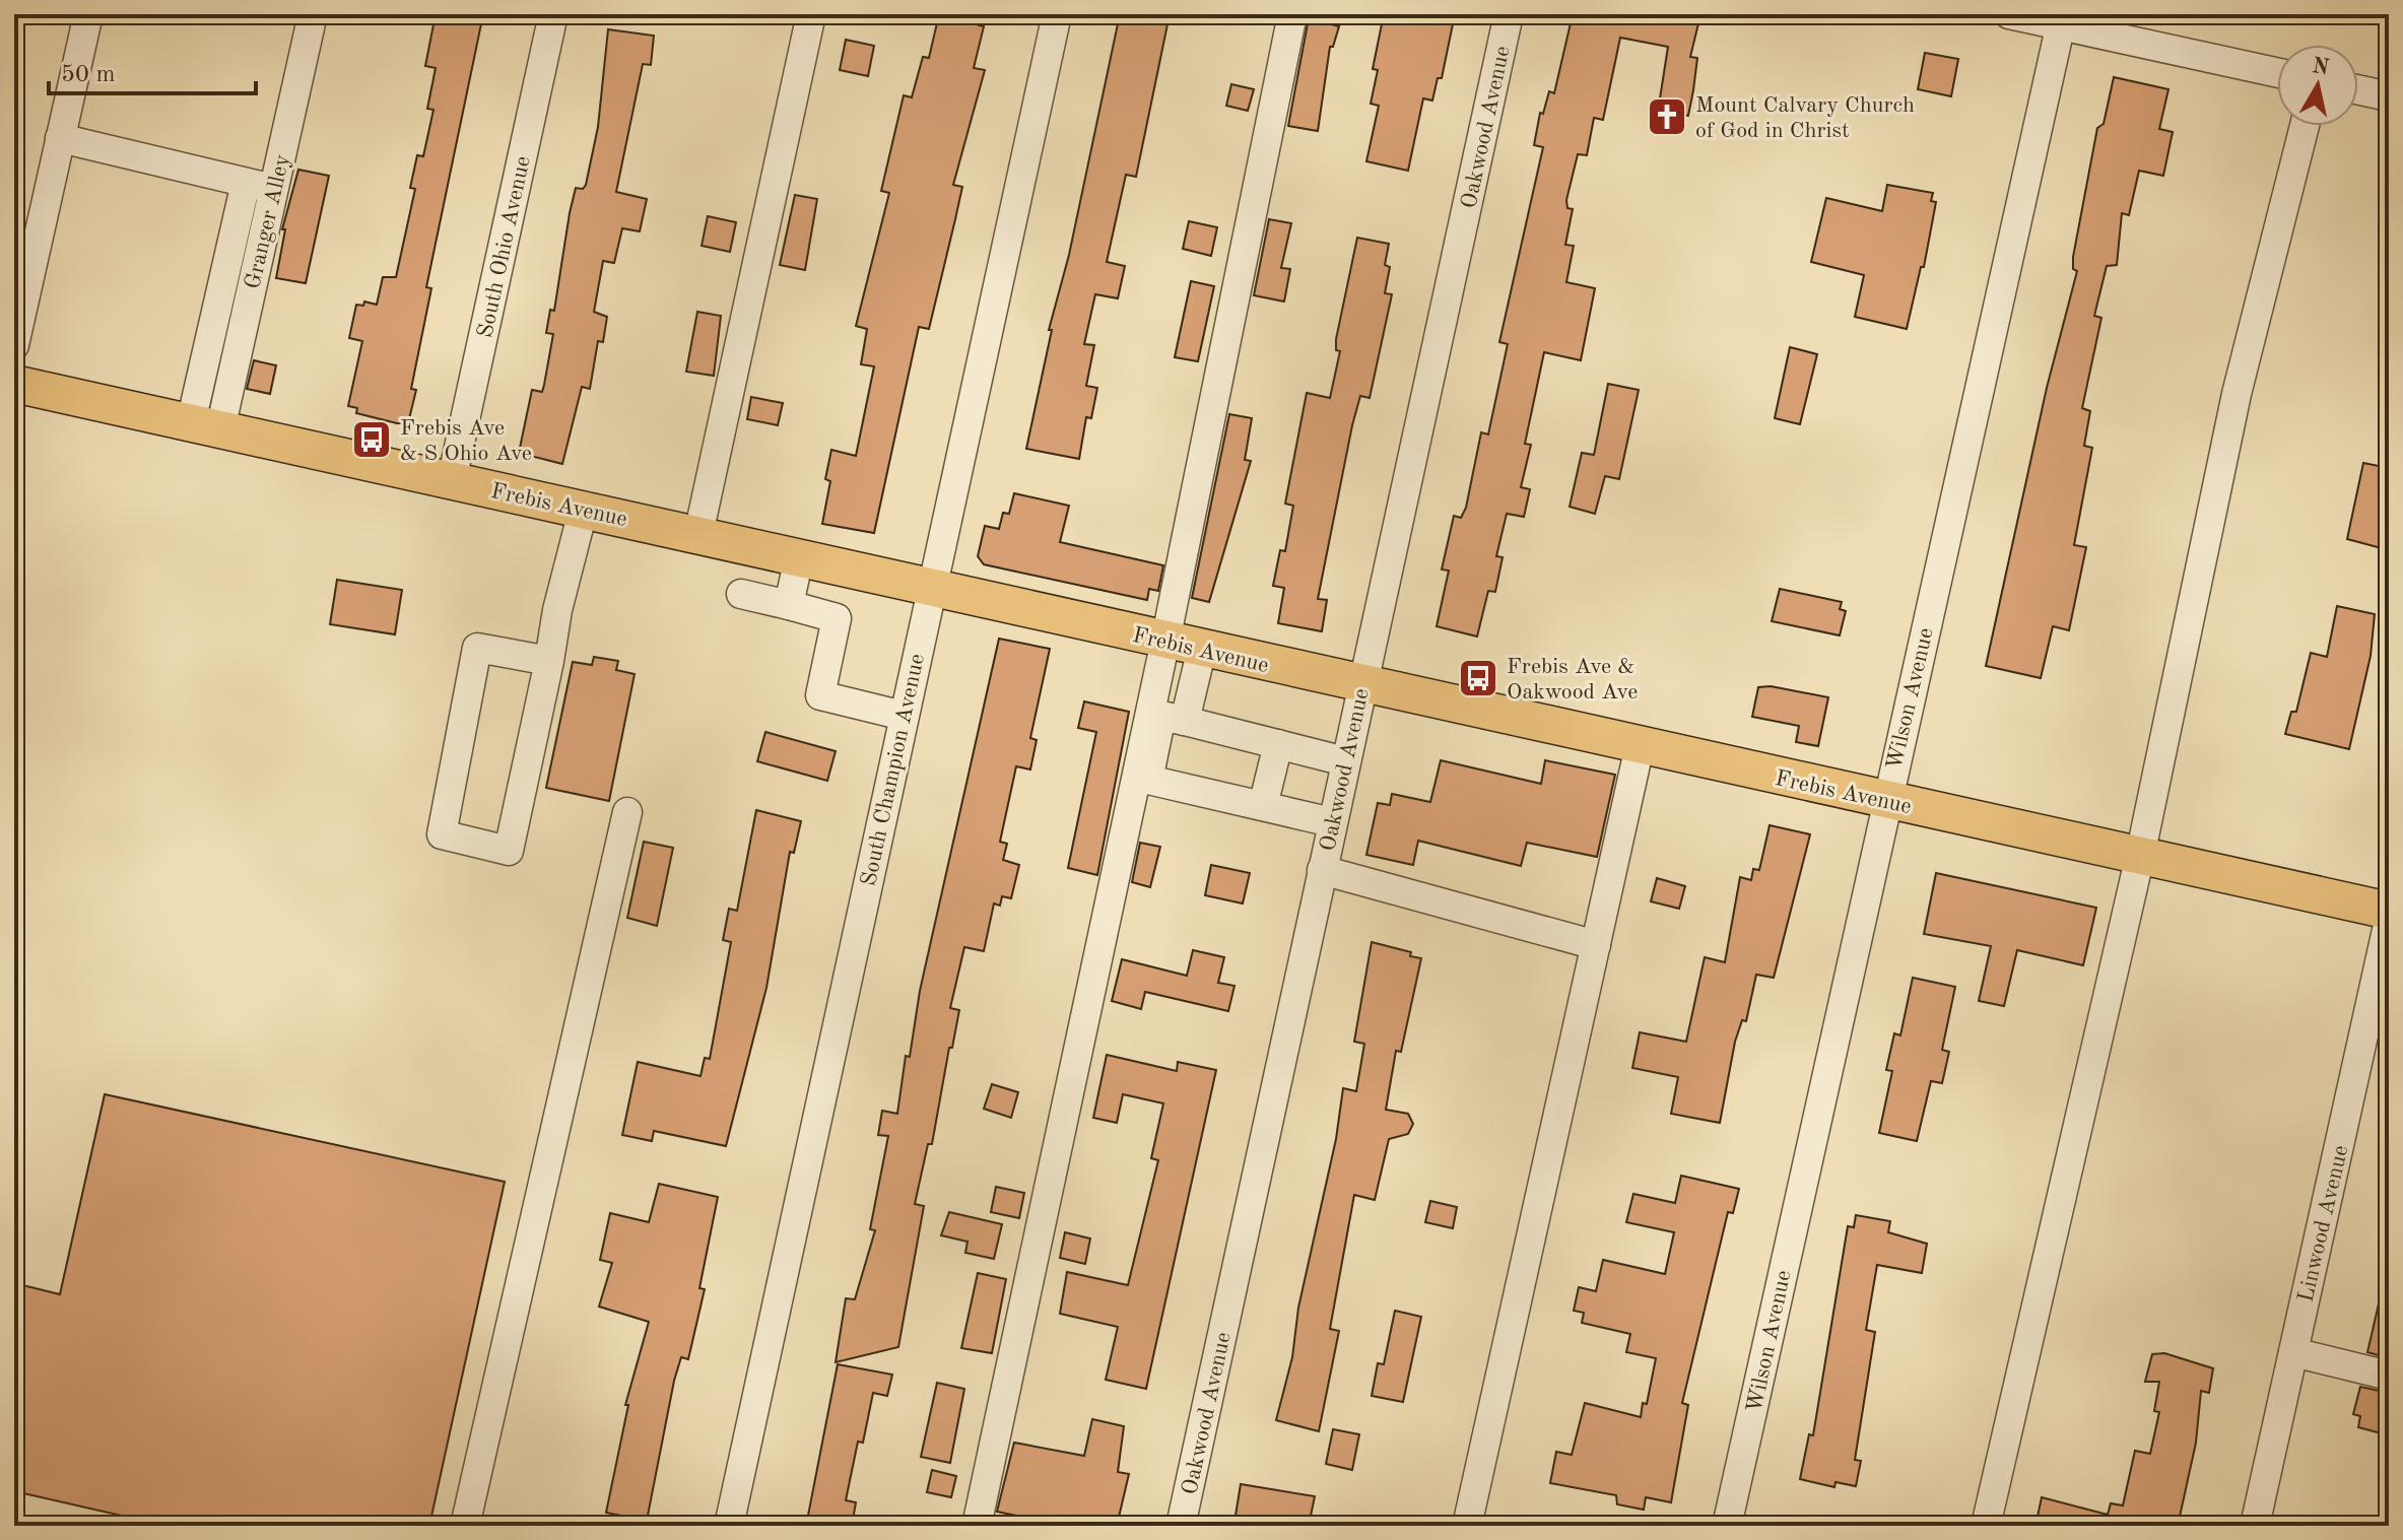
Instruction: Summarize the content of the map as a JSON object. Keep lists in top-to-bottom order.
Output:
{
  "streets": {
    "main road": ["Frebis Avenue"],
    "street": [
      "Oakwood Avenue",
      "Granger Alley",
      "South Ohio Avenue",
      "Wilson Avenue",
      "South Champion Avenue",
      "Linwood Avenue"
    ]
  },
  "crossings": [
    ["Oakwood Avenue", "Frebis Avenue"],
    ["Granger Alley", "Frebis Avenue"],
    ["South Ohio Avenue", "Frebis Avenue"],
    ["Frebis Avenue", "Wilson Avenue"],
    ["Frebis Avenue", "South Champion Avenue"]
  ],
  "places": {
    "church": ["Mount Calvary Church of God in Christ"],
    "bus stop": ["Frebis Ave & S Ohio Ave", "Frebis Ave & Oakwood Ave"]
  },
  "scale_bar": "50 m",
  "north": "top"
}
